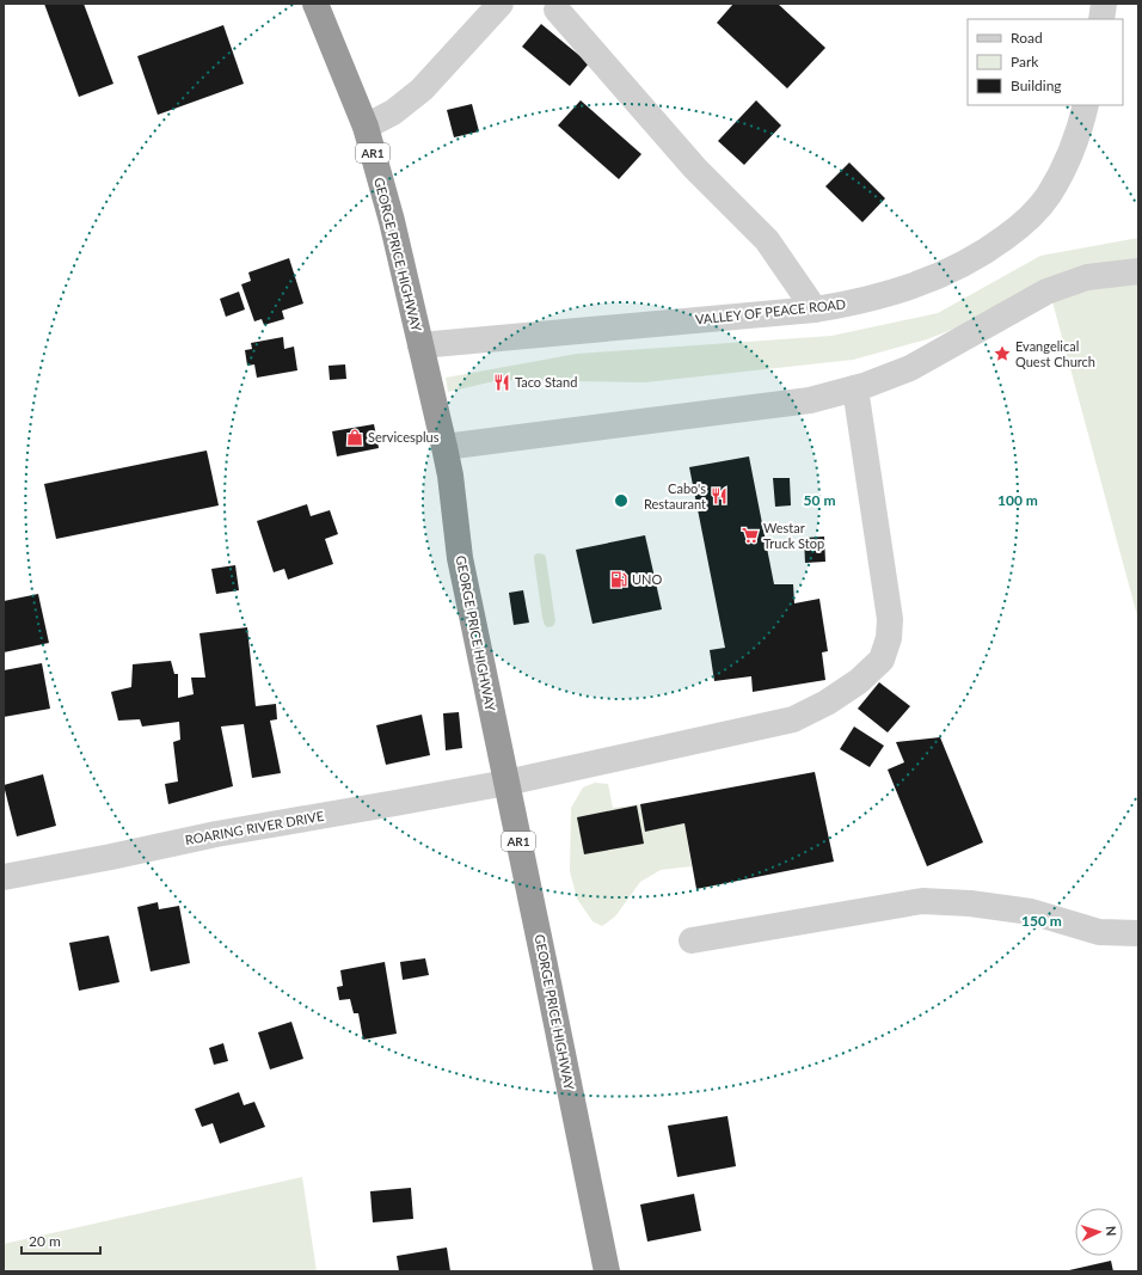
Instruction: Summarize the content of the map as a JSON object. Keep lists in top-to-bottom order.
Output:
{
  "streets": {
    "highway": ["AR1", "GEORGE PRICE HIGHWAY"],
    "street": ["VALLEY OF PEACE ROAD", "ROARING RIVER DRIVE"]
  },
  "crossings": [
    ["GEORGE PRICE HIGHWAY", "VALLEY OF PEACE ROAD"],
    ["GEORGE PRICE HIGHWAY", "ROARING RIVER DRIVE"]
  ],
  "places": {
    "place": ["Evangelical Quest Church"],
    "restaurant": ["Taco Stand", "Cabo's Restaurant"],
    "shop": ["Servicesplus"],
    "supermarket": ["Westar Truck Stop"],
    "fuel station": ["UNO"]
  },
  "legend": ["Road", "Park", "Building"],
  "scale_bar": "20 m",
  "north": "right",
  "rings": ["50 m", "100 m", "150 m"]
}
